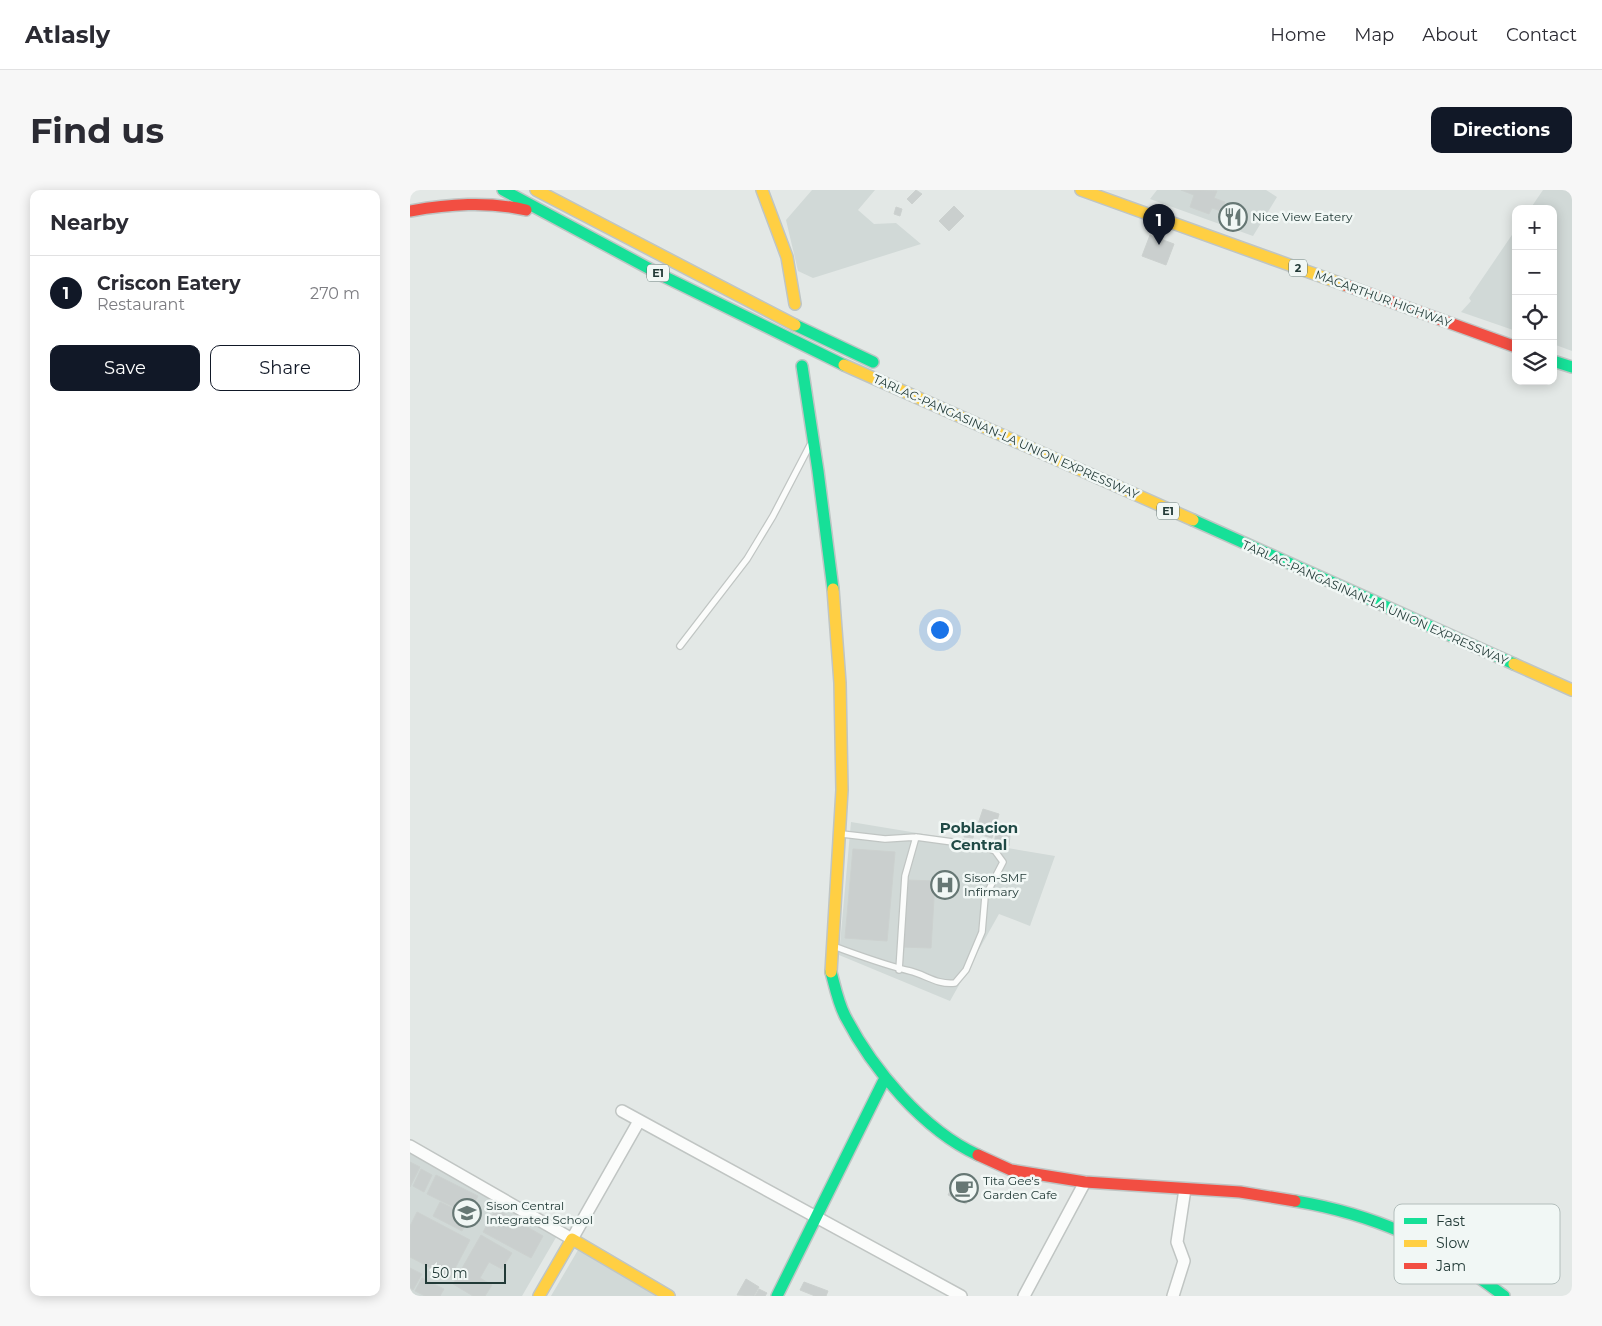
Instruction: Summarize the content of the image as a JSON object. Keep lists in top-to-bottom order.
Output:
{
  "streets": {
    "main road": [
      "2",
      "E1",
      "MACARTHUR HIGHWAY",
      "TARLAC-PANGASINAN-LA UNION EXPRESSWAY"
    ]
  },
  "districts": ["Poblacion Central"],
  "places": {
    "restaurant": ["Nice View Eatery"],
    "hospital": ["Sison-SMF Infirmary"],
    "cafe": ["Tita Gee's Garden Cafe"],
    "school or university": ["Sison Central Integrated School"]
  },
  "legend": ["Fast", "Slow", "Jam"],
  "scale_bar": "50 m",
  "page": {
    "header": "Atlasly",
    "nav": [
      "Home",
      "Map",
      "About",
      "Contact"
    ],
    "buttons": [
      "Directions",
      ["Save", "Share"]
    ],
    "title": "Find us",
    "heading": "Nearby",
    "pins": "1",
    "map_buttons": ["+", "−"],
    "list": [
      {
        "mark": "1",
        "name": "Criscon Eatery",
        "note": "Restaurant",
        "value": "270 m"
      }
    ],
    "scale": "50 m"
  }
}
